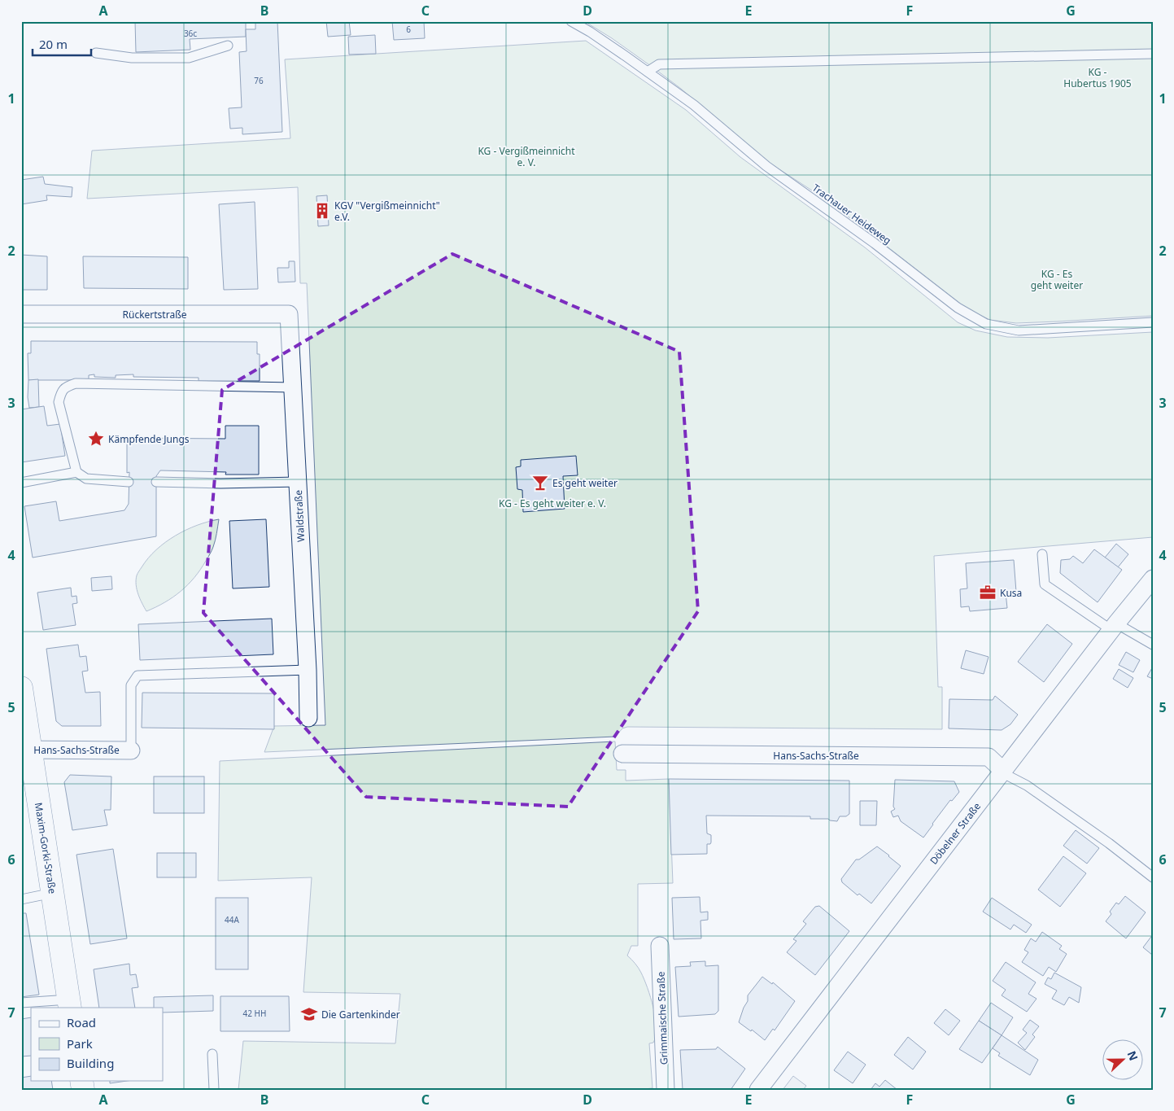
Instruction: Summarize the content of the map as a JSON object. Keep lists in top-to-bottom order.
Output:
{
  "streets": {
    "street": [
      "Rückertstraße",
      "Waldstraße",
      "Hans-Sachs-Straße",
      "Döbelner Straße",
      "Maxim-Gorki-Straße",
      "Grimmaische Straße"
    ],
    "lane": ["Trachauer Heideweg"]
  },
  "crossings": [
    ["Rückertstraße", "Waldstraße"],
    ["Hans-Sachs-Straße", "Döbelner Straße"],
    ["Hans-Sachs-Straße", "Maxim-Gorki-Straße"]
  ],
  "parks": [
    "KG - Hubertus 1905",
    "KG - Vergißmeinnicht e. V.",
    "KG - Es geht weiter",
    "KG - Es geht weiter e. V."
  ],
  "places": {
    "building": ["KGV \"Vergißmeinnicht\" e.V."],
    "place": ["Kämpfende Jungs"],
    "bar": ["Es geht weiter"],
    "office": ["Kusa"],
    "school or university": ["Die Gartenkinder"]
  },
  "house_numbers": [
    "6",
    "36c",
    "76",
    "44A",
    "42 HH"
  ],
  "legend": ["Road", "Park", "Building"],
  "scale_bar": "20 m",
  "north": "right",
  "grid": {
    "columns": [
      "A",
      "B",
      "C",
      "D",
      "E",
      "F",
      "G"
    ],
    "rows": [
      "1",
      "2",
      "3",
      "4",
      "5",
      "6",
      "7"
    ]
  }
}
